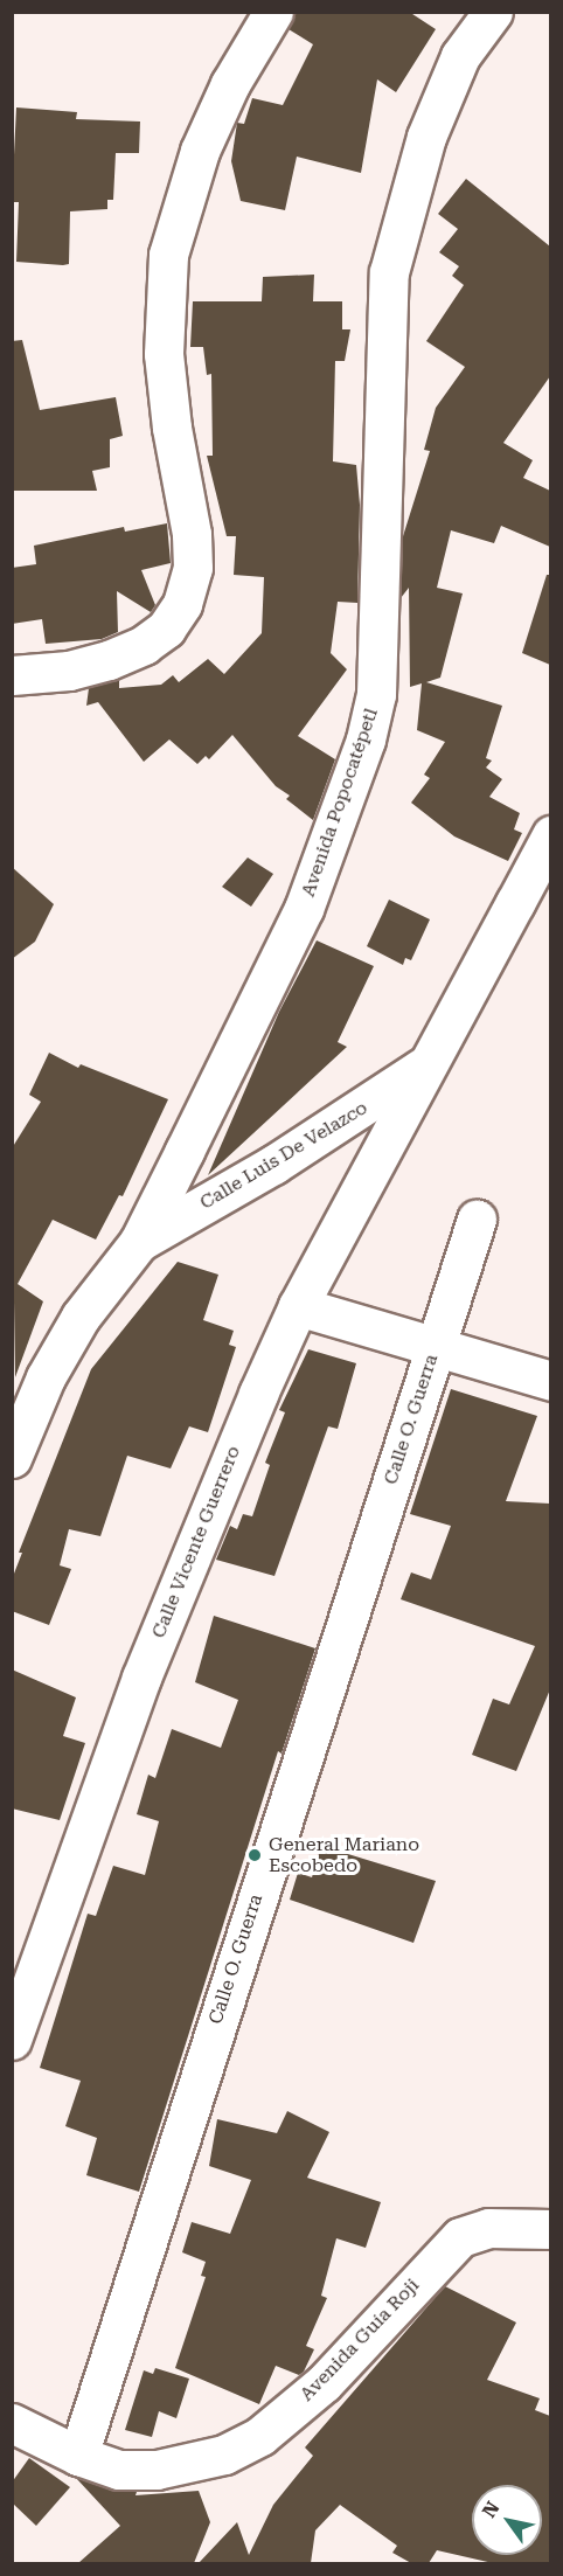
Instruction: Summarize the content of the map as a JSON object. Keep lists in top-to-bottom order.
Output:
{
  "streets": {
    "street": [
      "Avenida Popocatépetl",
      "Calle Luis De Velazco",
      "Calle O. Guerra",
      "Calle Vicente Guerrero",
      "Avenida Guía Roji"
    ]
  },
  "crossings": [
    ["Avenida Popocatépetl", "Calle Luis De Velazco"],
    ["Calle Luis De Velazco", "Calle Vicente Guerrero"],
    ["Calle O. Guerra", "Avenida Guía Roji"]
  ],
  "places": ["General Mariano Escobedo"],
  "north": "top left"
}
